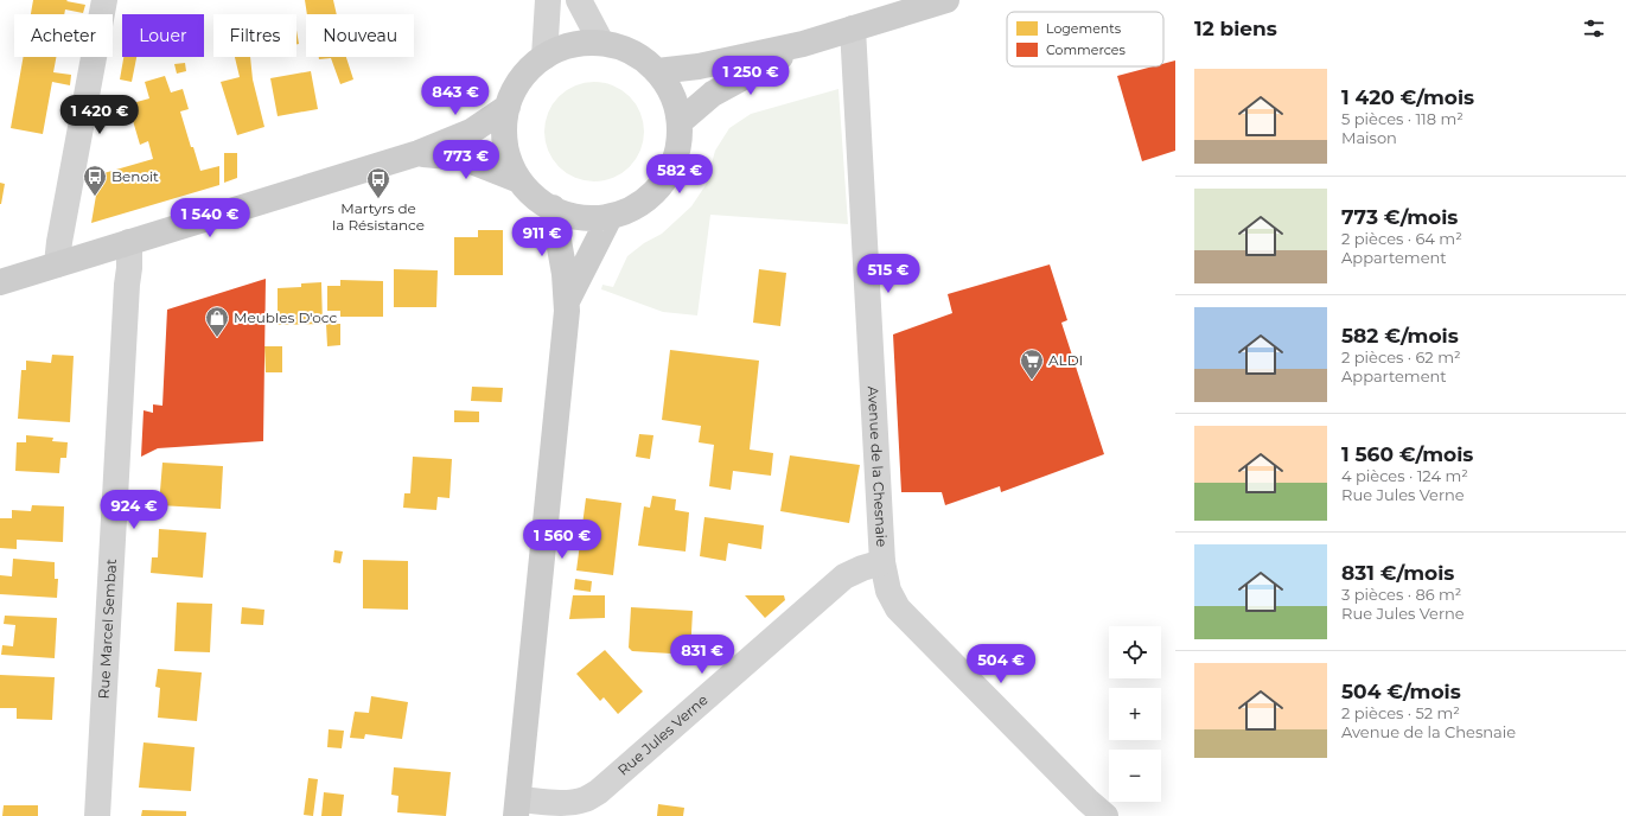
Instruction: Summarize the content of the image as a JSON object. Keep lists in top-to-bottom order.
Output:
{
  "streets": {
    "street": ["Avenue de la Chesnaie", "Rue Marcel Sembat", "Rue Jules Verne"]
  },
  "crossings": [
    ["Avenue de la Chesnaie", "Rue Jules Verne"]
  ],
  "places": {
    "bus stop": ["Benoit", "Martyrs de la Résistance"],
    "shop": ["Meubles D'occ"],
    "supermarket": ["ALDI"]
  },
  "legend": ["Logements", "Commerces"],
  "page": {
    "heading": "12 biens",
    "chip": [
      "Acheter",
      "Louer",
      "Filtres",
      "Nouveau"
    ],
    "price": [
      "1 250 €",
      "843 €",
      "1 420 €",
      "773 €",
      "582 €",
      "1 540 €",
      "911 €",
      "515 €",
      "924 €",
      "1 560 €",
      "831 €",
      "504 €"
    ],
    "list": [
      {
        "name": "1 420 €/mois",
        "note": "5 pièces · 118 m² · Maison"
      },
      {
        "name": "773 €/mois",
        "note": "2 pièces · 64 m² · Appartement"
      },
      {
        "name": "582 €/mois",
        "note": "2 pièces · 62 m² · Appartement"
      },
      {
        "name": "1 560 €/mois",
        "note": "4 pièces · 124 m² · Rue Jules Verne"
      },
      {
        "name": "831 €/mois",
        "note": "3 pièces · 86 m² · Rue Jules Verne"
      },
      {
        "name": "504 €/mois",
        "note": "2 pièces · 52 m² · Avenue de la Chesnaie"
      }
    ],
    "map_buttons": ["+", "−"]
  }
}
